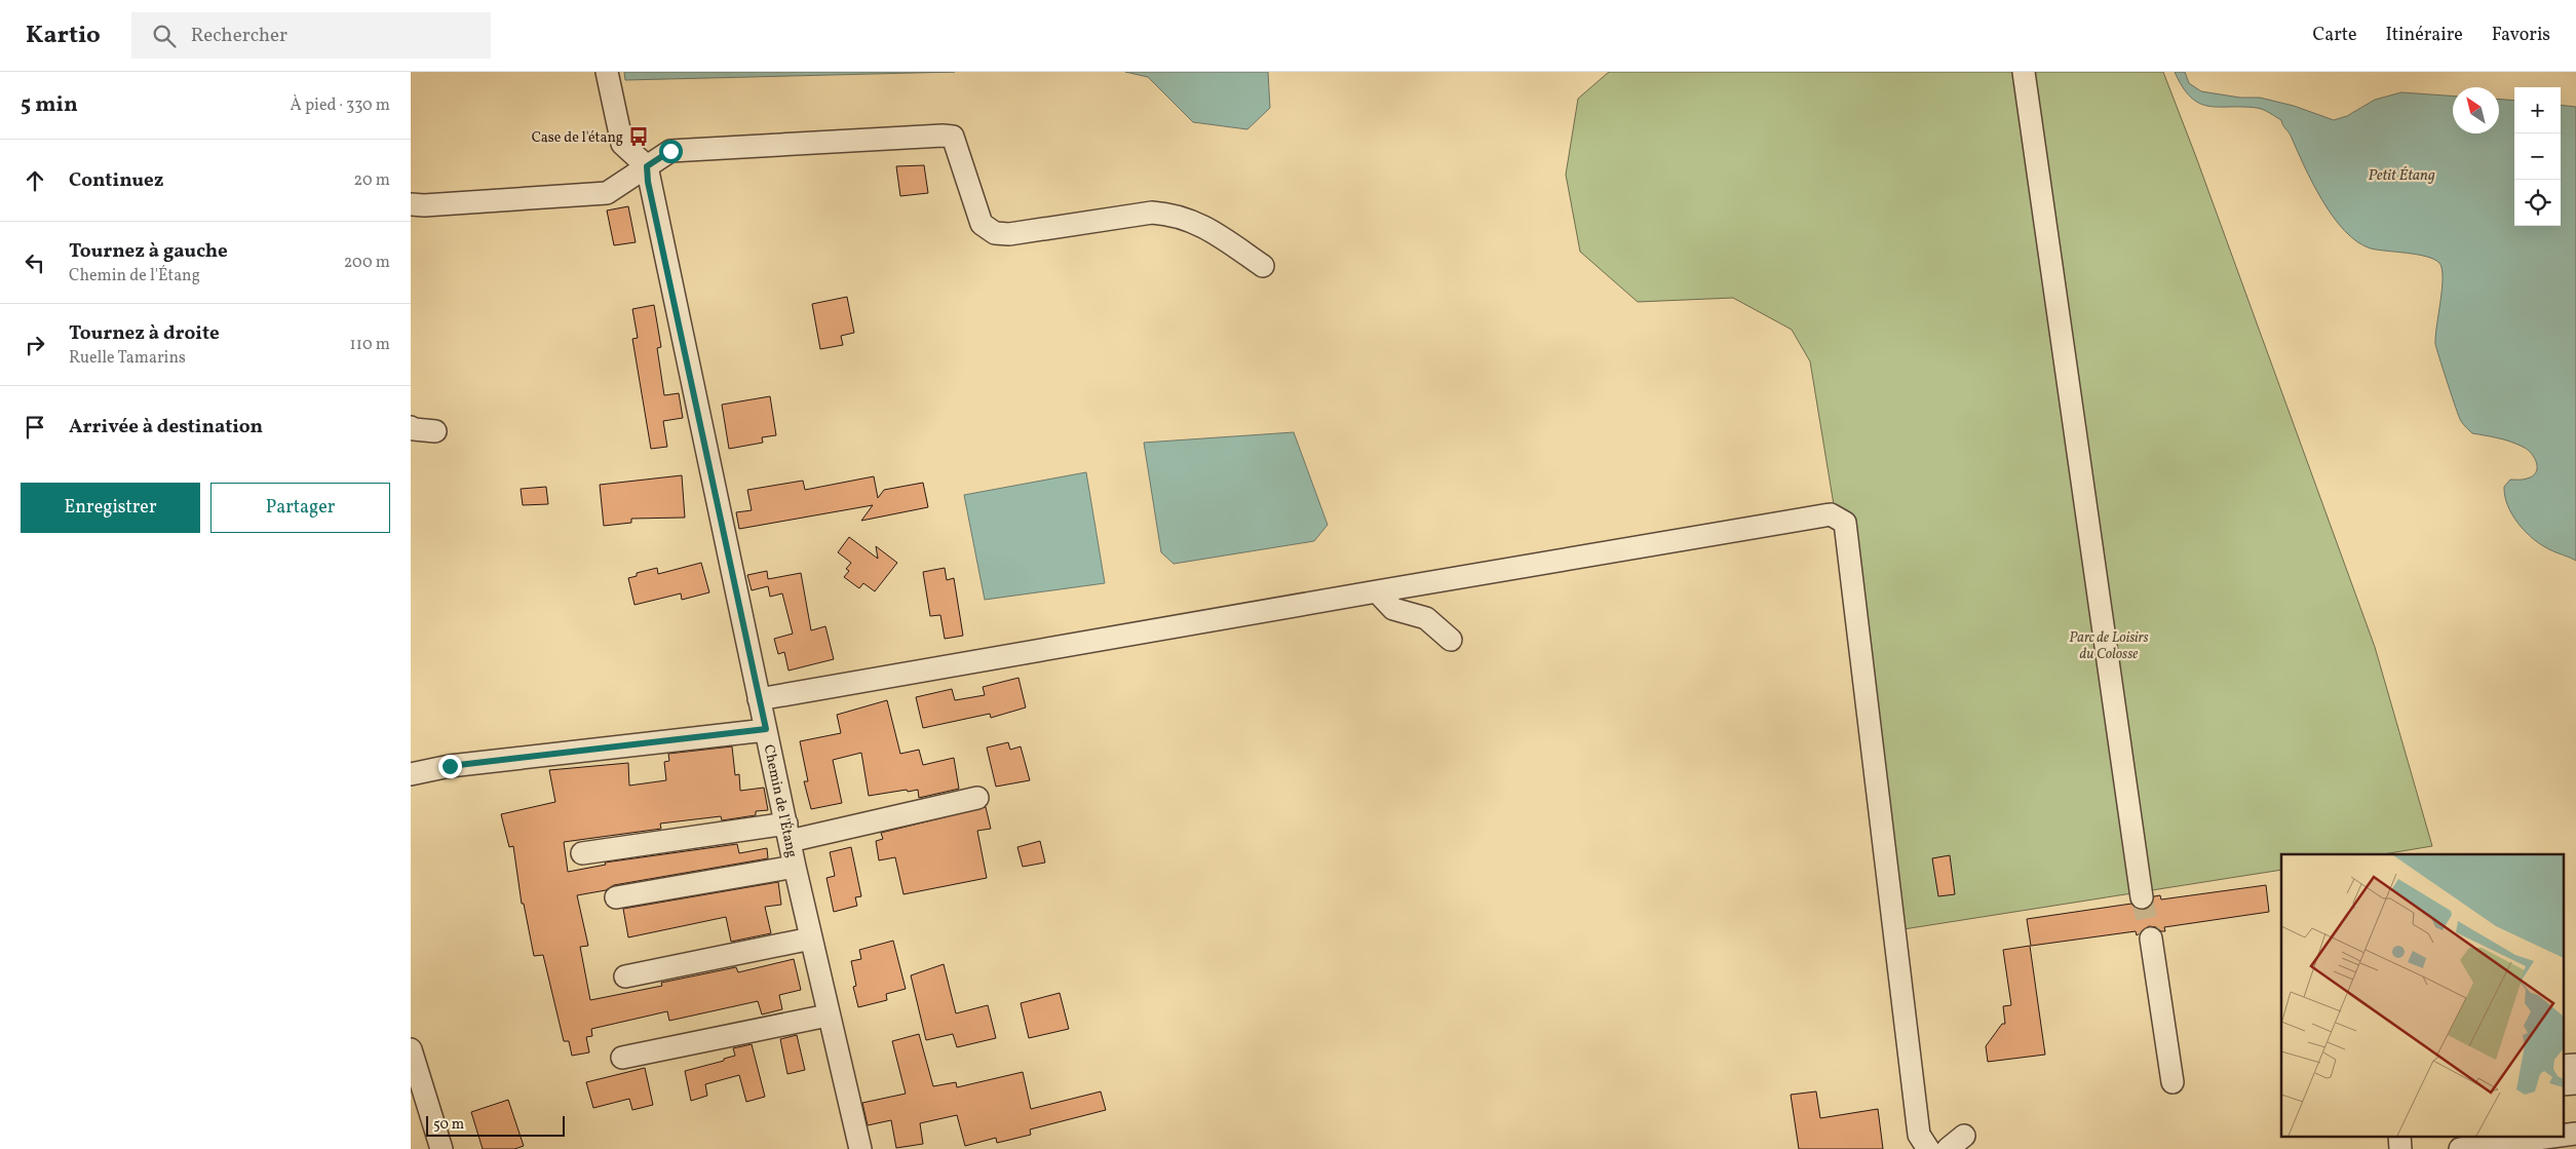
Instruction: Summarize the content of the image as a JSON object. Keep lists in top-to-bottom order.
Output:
{
  "streets": {
    "street": ["Chemin de l'Étang"]
  },
  "water": ["Petit Étang"],
  "parks": ["Parc de Loisirs du Colosse"],
  "places": {
    "bus stop": ["Case de l'étang"]
  },
  "scale_bar": "50 m",
  "north": "top left",
  "page": {
    "header": "Kartio",
    "search": "Rechercher",
    "nav": ["Carte", "Itinéraire", "Favoris"],
    "heading": ["5 min", "À pied · 330 m"],
    "map_buttons": ["+", "−"],
    "list": [
      ["Continuez", "20 m"],
      ["Tournez à gauche", "Chemin de l'Étang", "200 m"],
      ["Tournez à droite", "Ruelle Tamarins", "110 m"],
      "Arrivée à destination"
    ],
    "buttons": ["Enregistrer", "Partager"],
    "scale": "50 m"
  }
}
